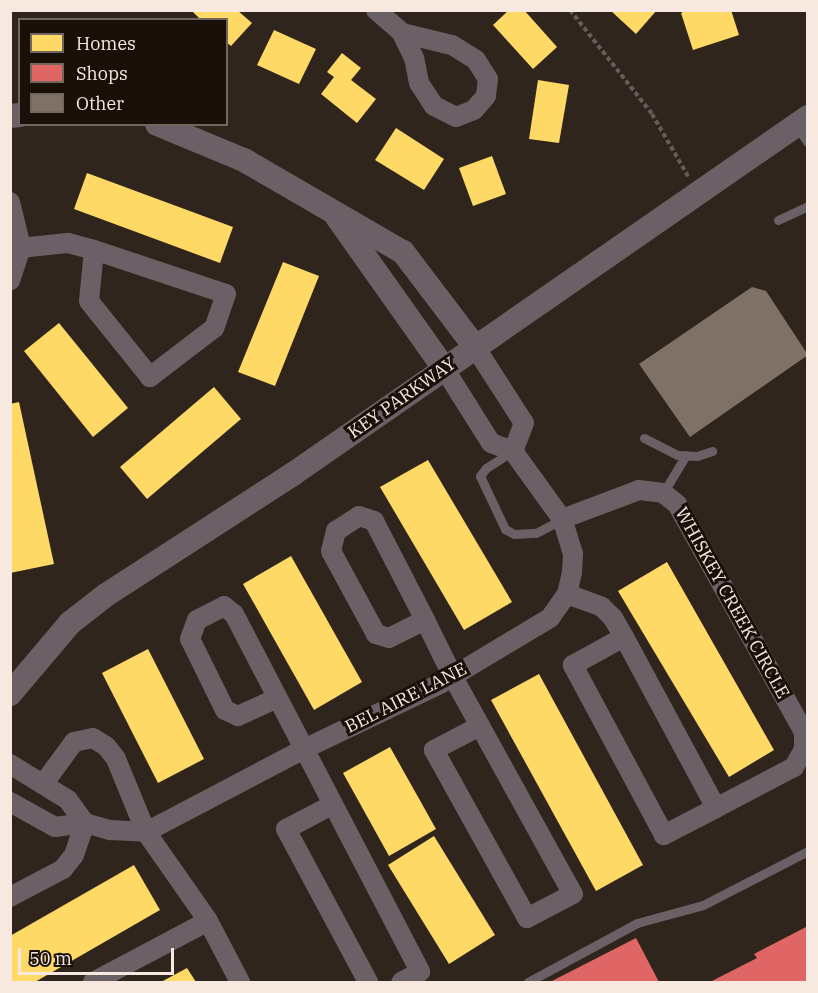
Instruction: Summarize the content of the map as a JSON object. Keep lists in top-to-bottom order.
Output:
{
  "streets": {
    "street": ["KEY PARKWAY", "WHISKEY CREEK CIRCLE", "BEL AIRE LANE"]
  },
  "crossings": [
    ["KEY PARKWAY", "BEL AIRE LANE"],
    ["WHISKEY CREEK CIRCLE", "BEL AIRE LANE"]
  ],
  "legend": ["Homes", "Shops", "Other"],
  "scale_bar": "50 m"
}
